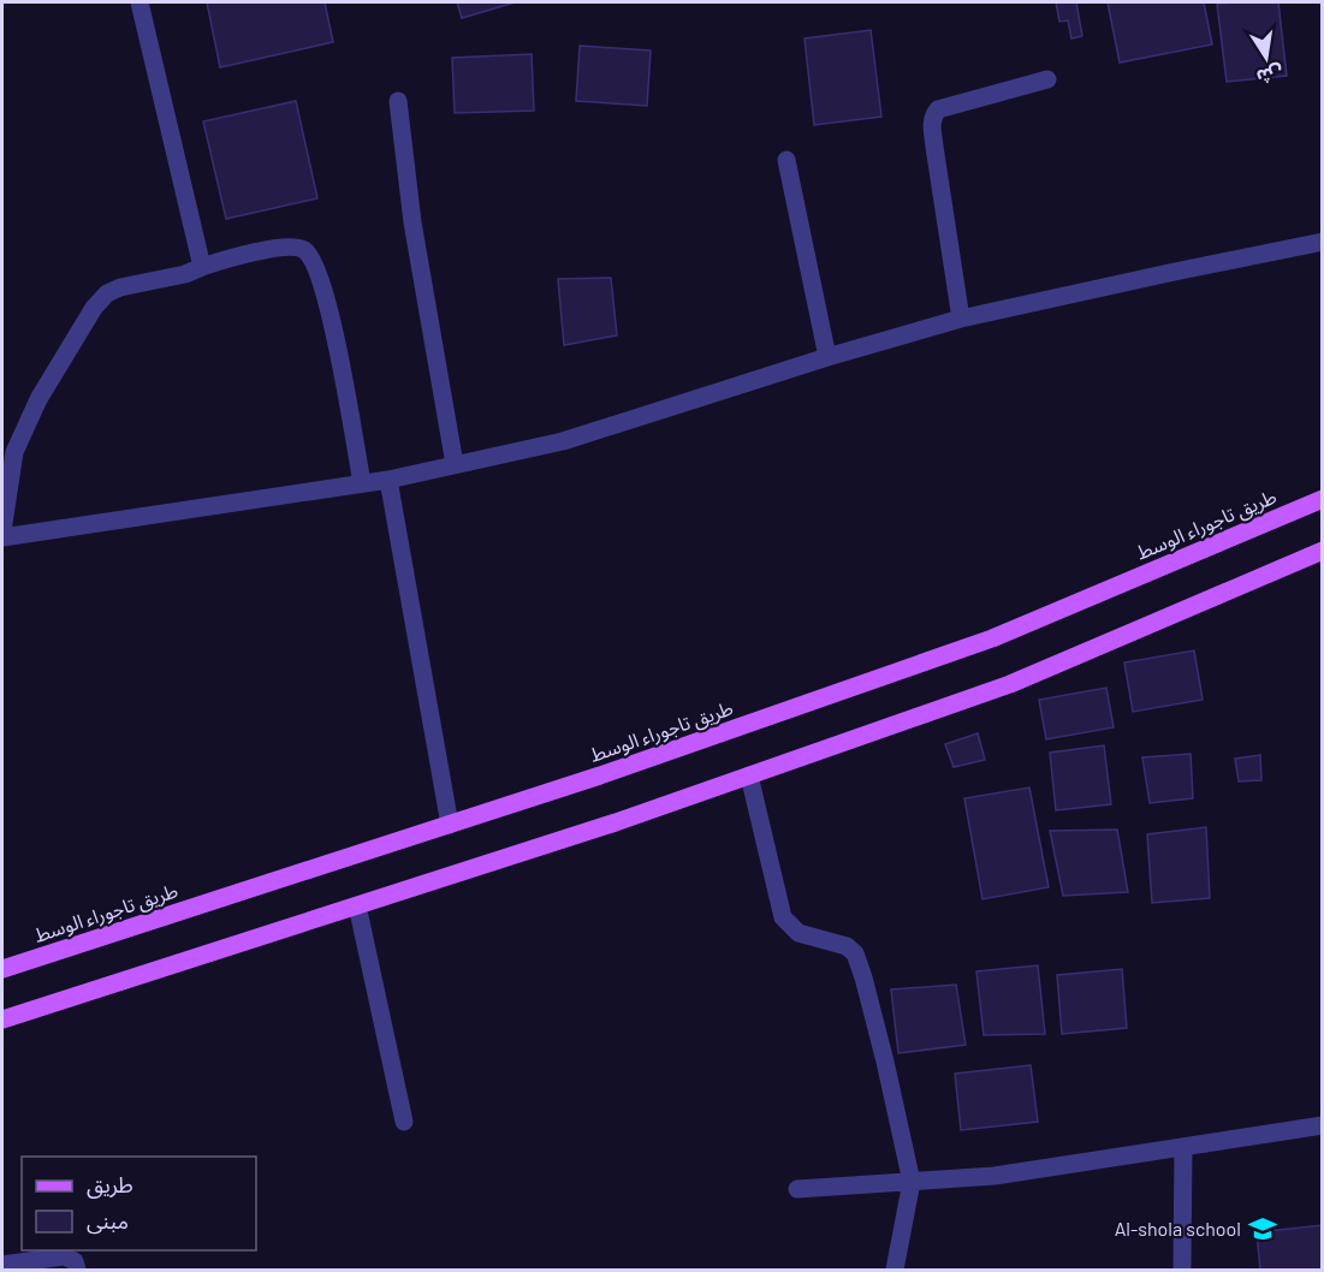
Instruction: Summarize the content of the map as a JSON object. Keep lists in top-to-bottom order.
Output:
{
  "streets": {
    "main road": ["طريق تاجوراء الوسط"]
  },
  "places": {
    "school or university": ["Al-shola school"]
  },
  "legend": ["طريق", "مبنى"],
  "north": "bottom"
}
